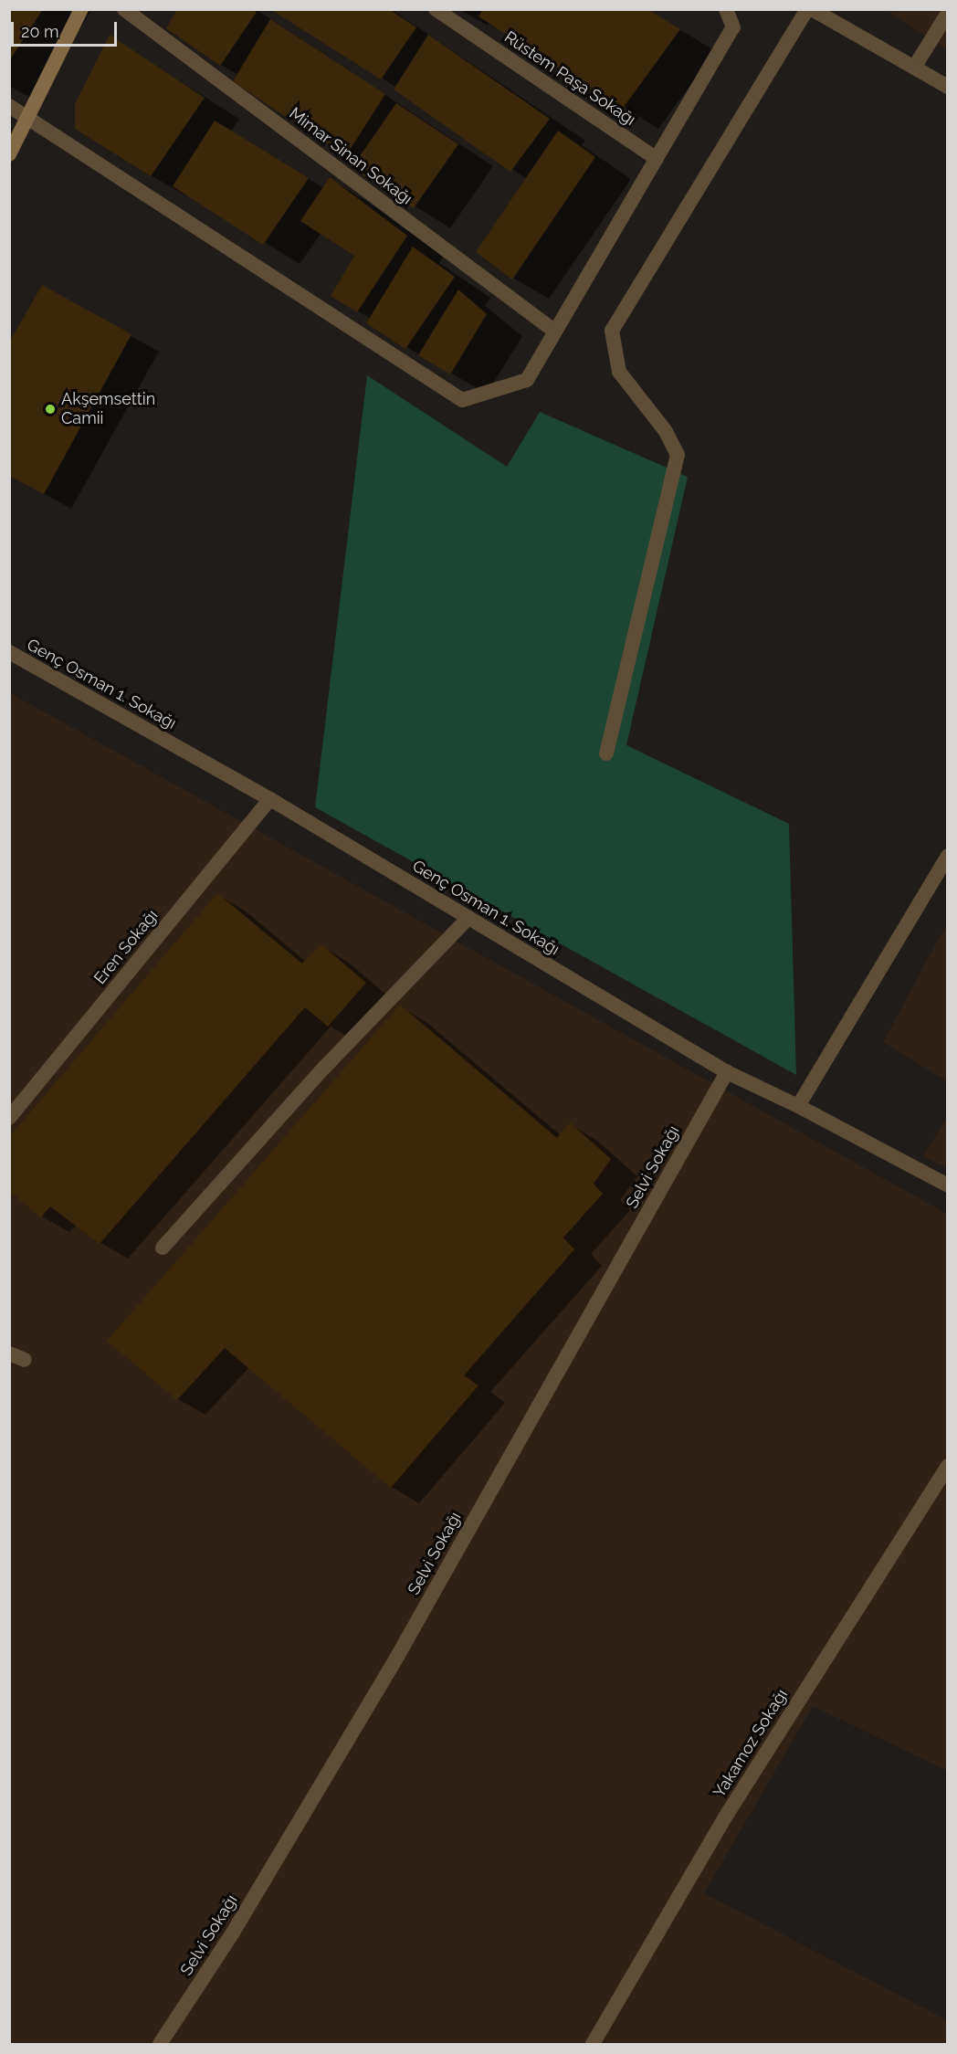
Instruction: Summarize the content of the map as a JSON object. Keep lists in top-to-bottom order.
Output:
{
  "streets": {
    "street": [
      "Rüstem Paşa Sokağı",
      "Mimar Sinan Sokağı",
      "Genç Osman 1. Sokağı",
      "Eren Sokağı",
      "Selvi Sokağı",
      "Yakamoz Sokağı"
    ]
  },
  "crossings": [
    ["Genç Osman 1. Sokağı", "Eren Sokağı"],
    ["Genç Osman 1. Sokağı", "Selvi Sokağı"]
  ],
  "places": ["Akşemsettin Camii"],
  "scale_bar": "20 m"
}
